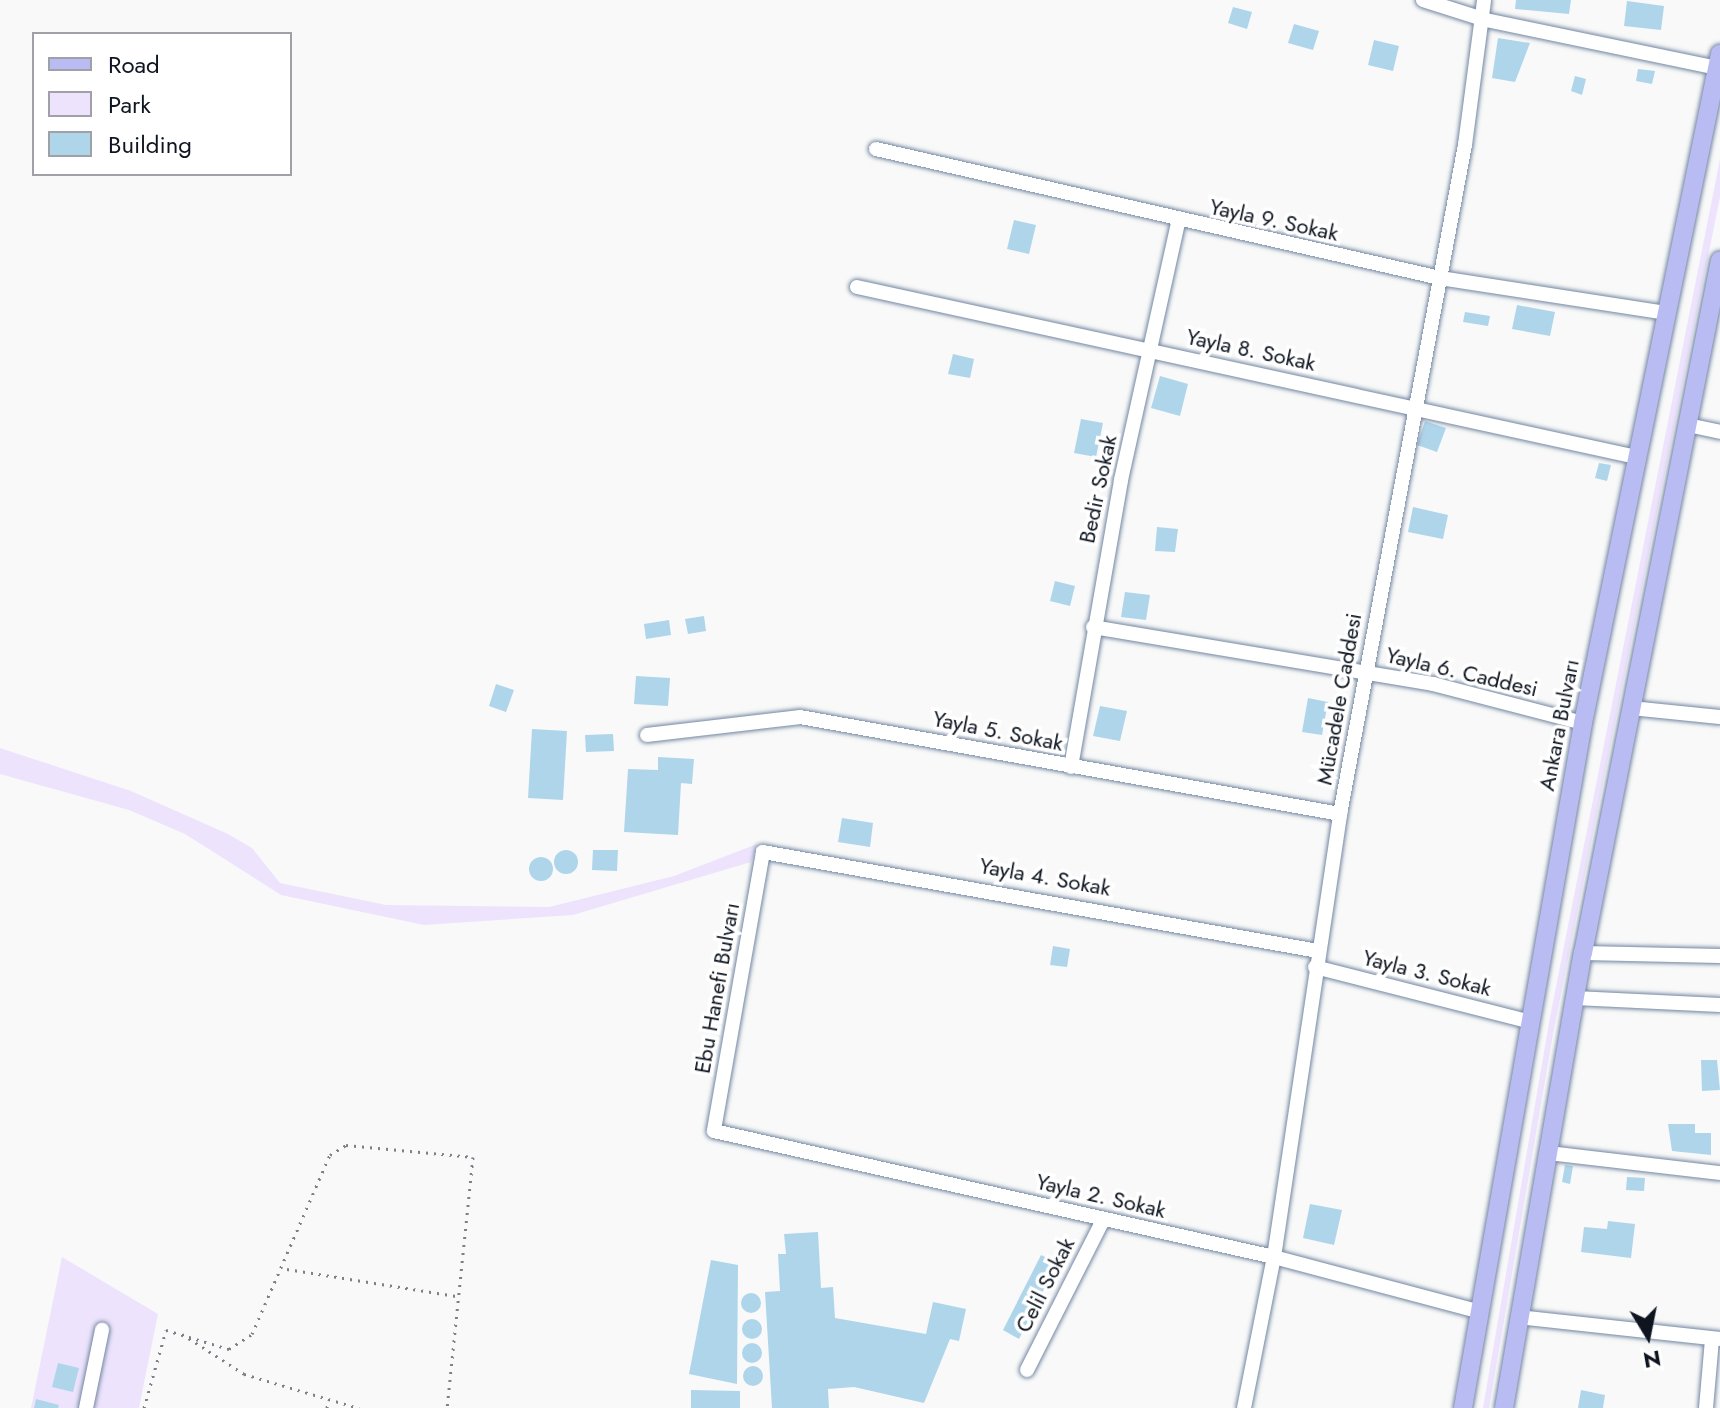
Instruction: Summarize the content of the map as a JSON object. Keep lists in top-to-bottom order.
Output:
{
  "streets": {
    "main road": ["Ankara Bulvarı"],
    "street": [
      "Yayla 9. Sokak",
      "Yayla 8. Sokak",
      "Bedir Sokak",
      "Yayla 6. Caddesi",
      "Mücadele Caddesi",
      "Yayla 5. Sokak",
      "Yayla 4. Sokak",
      "Yayla 3. Sokak",
      "Ebu Hanefi Bulvarı",
      "Yayla 2. Sokak",
      "Celil Sokak"
    ]
  },
  "crossings": [
    ["Yayla 9. Sokak", "Bedir Sokak"],
    ["Yayla 9. Sokak", "Mücadele Caddesi"],
    ["Yayla 9. Sokak", "Ankara Bulvarı"],
    ["Yayla 8. Sokak", "Bedir Sokak"],
    ["Yayla 8. Sokak", "Mücadele Caddesi"],
    ["Yayla 8. Sokak", "Ankara Bulvarı"],
    ["Bedir Sokak", "Yayla 6. Caddesi"],
    ["Bedir Sokak", "Yayla 5. Sokak"],
    ["Yayla 6. Caddesi", "Mücadele Caddesi"],
    ["Yayla 6. Caddesi", "Ankara Bulvarı"],
    ["Mücadele Caddesi", "Yayla 5. Sokak"],
    ["Mücadele Caddesi", "Yayla 4. Sokak"],
    ["Mücadele Caddesi", "Yayla 3. Sokak"],
    ["Mücadele Caddesi", "Yayla 2. Sokak"],
    ["Ankara Bulvarı", "Yayla 3. Sokak"],
    ["Ankara Bulvarı", "Yayla 2. Sokak"],
    ["Yayla 4. Sokak", "Yayla 3. Sokak"],
    ["Yayla 4. Sokak", "Ebu Hanefi Bulvarı"],
    ["Ebu Hanefi Bulvarı", "Yayla 2. Sokak"],
    ["Yayla 2. Sokak", "Celil Sokak"]
  ],
  "legend": ["Road", "Park", "Building"],
  "north": "bottom"
}
